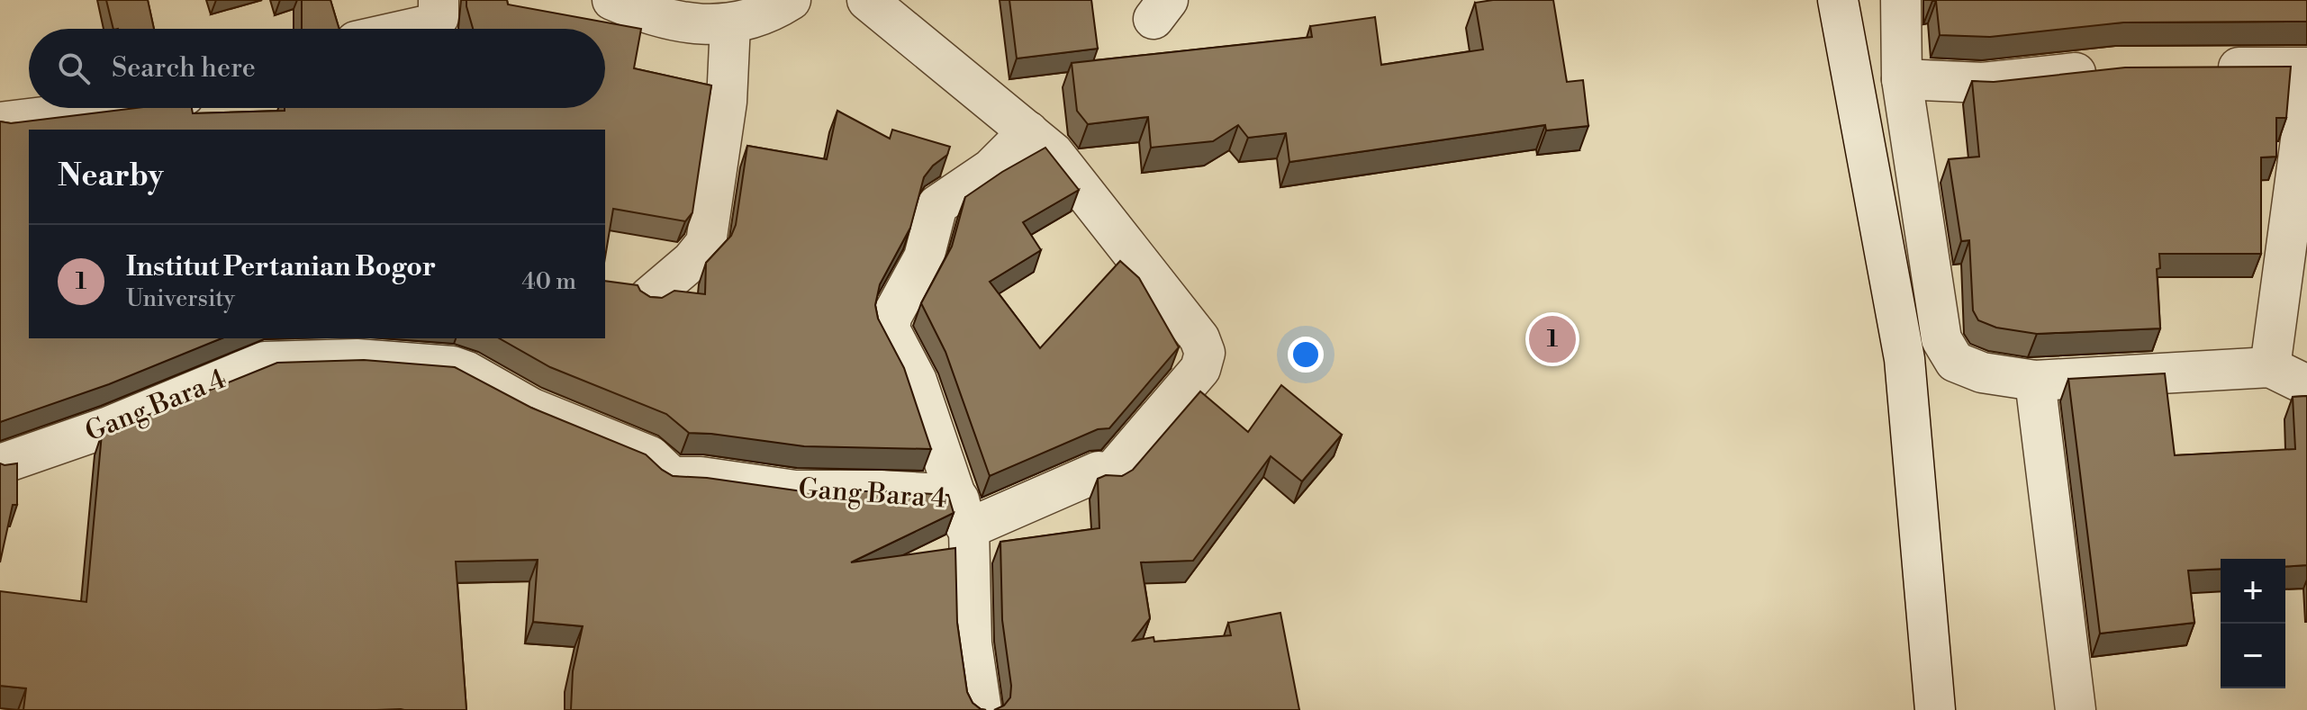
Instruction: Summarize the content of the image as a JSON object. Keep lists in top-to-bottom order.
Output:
{
  "streets": {
    "street": ["Gang Bara 4"]
  },
  "page": {
    "search": "Search here",
    "heading": "Nearby",
    "list": [
      {
        "mark": "1",
        "name": "Institut Pertanian Bogor",
        "note": "University",
        "value": "40 m"
      }
    ],
    "pins": "1",
    "map_buttons": ["+", "−"]
  }
}
